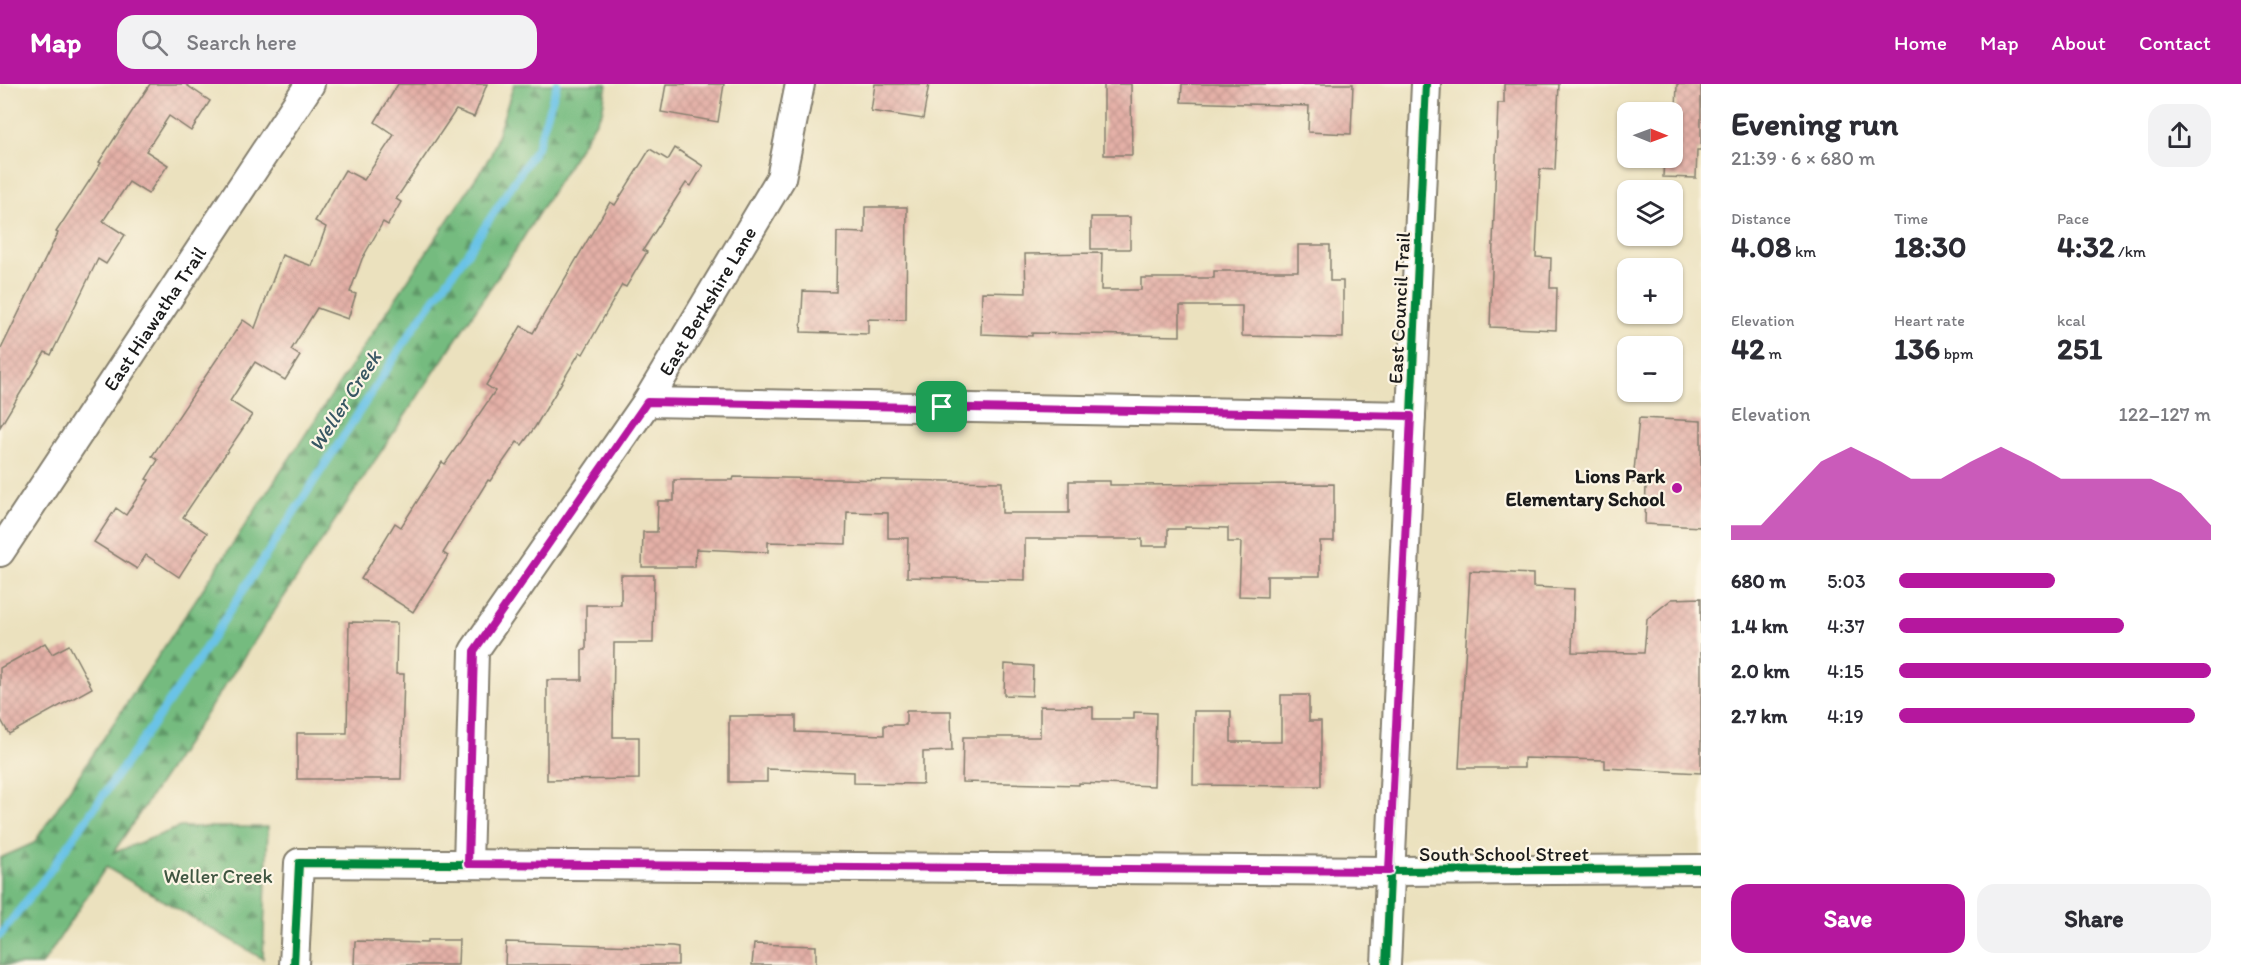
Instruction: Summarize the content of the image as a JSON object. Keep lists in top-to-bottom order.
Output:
{
  "streets": {
    "street": [
      "East Berkshire Lane",
      "East Council Trail",
      "East Hiawatha Trail",
      "South School Street"
    ]
  },
  "crossings": [
    ["East Berkshire Lane", "South School Street"],
    ["East Council Trail", "South School Street"]
  ],
  "water": ["Weller Creek"],
  "parks": ["Weller Creek"],
  "places": ["Lions Park Elementary School"],
  "north": "right",
  "page": {
    "header": "Map",
    "search": "Search here",
    "nav": [
      "Home",
      "Map",
      "About",
      "Contact"
    ],
    "heading": ["Evening run", "21:39 · 6 × 680 m"],
    "map_buttons": ["+", "−"],
    "stats": [
      ["Distance", "4.08 km"],
      ["Time", "18:30"],
      ["Pace", "4:32 /km"],
      ["Elevation", "42 m"],
      ["Heart rate", "136 bpm"],
      ["kcal", "251"]
    ],
    "chart": ["Elevation", "122–127 m"],
    "list": [
      {
        "name": "680 m",
        "note": "5:03"
      },
      {
        "name": "1.4 km",
        "note": "4:37"
      },
      {
        "name": "2.0 km",
        "note": "4:15"
      },
      {
        "name": "2.7 km",
        "note": "4:19"
      }
    ],
    "buttons": ["Save", "Share"]
  }
}
